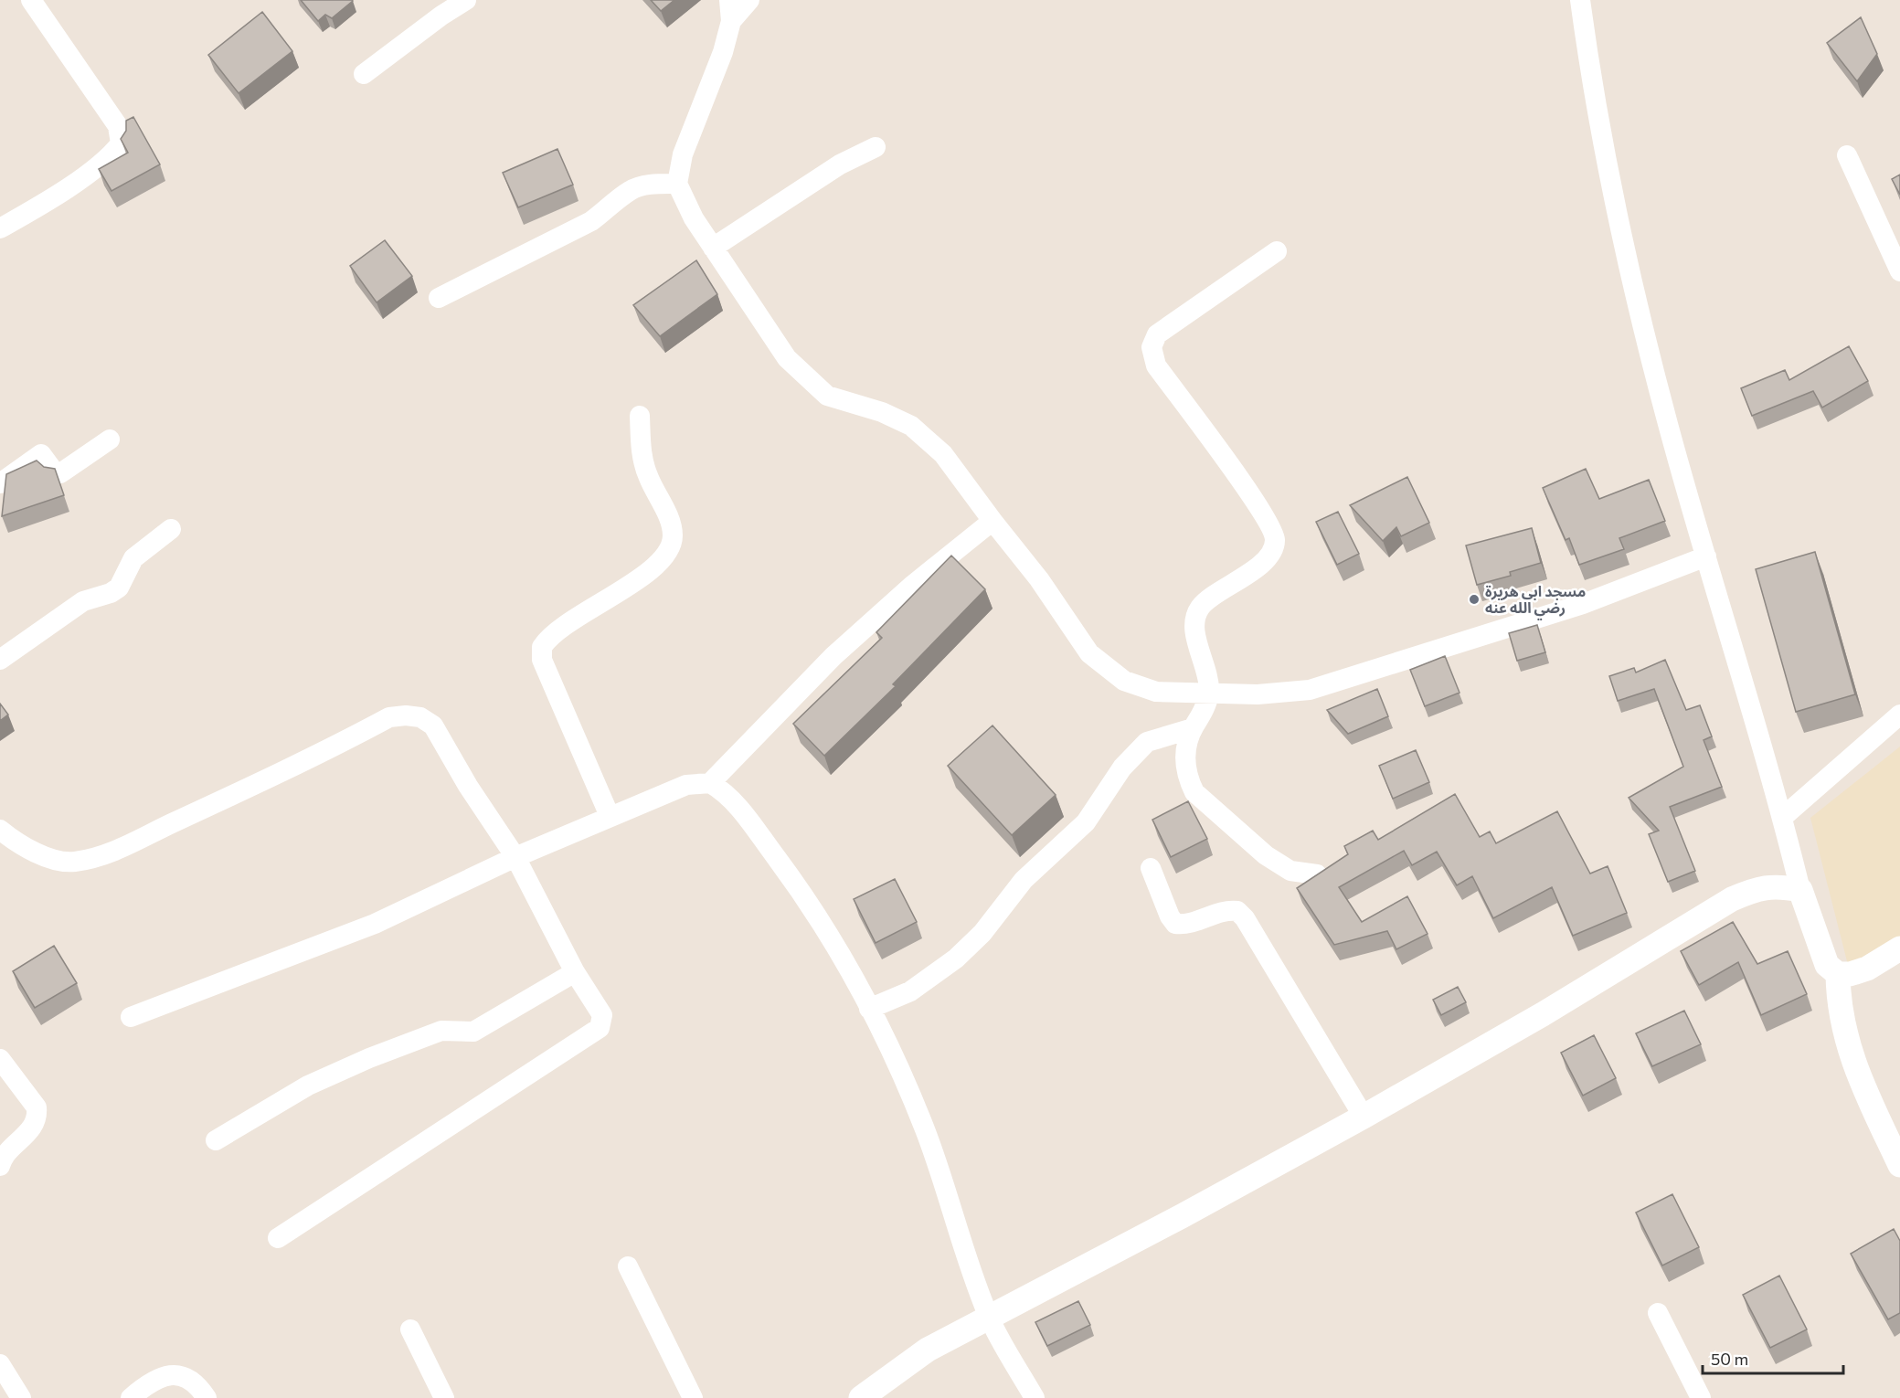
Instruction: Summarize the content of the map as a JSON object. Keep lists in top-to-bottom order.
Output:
{
  "places": ["مسجد ابي هريرة رضي الله عنه"],
  "scale_bar": "50 m"
}
